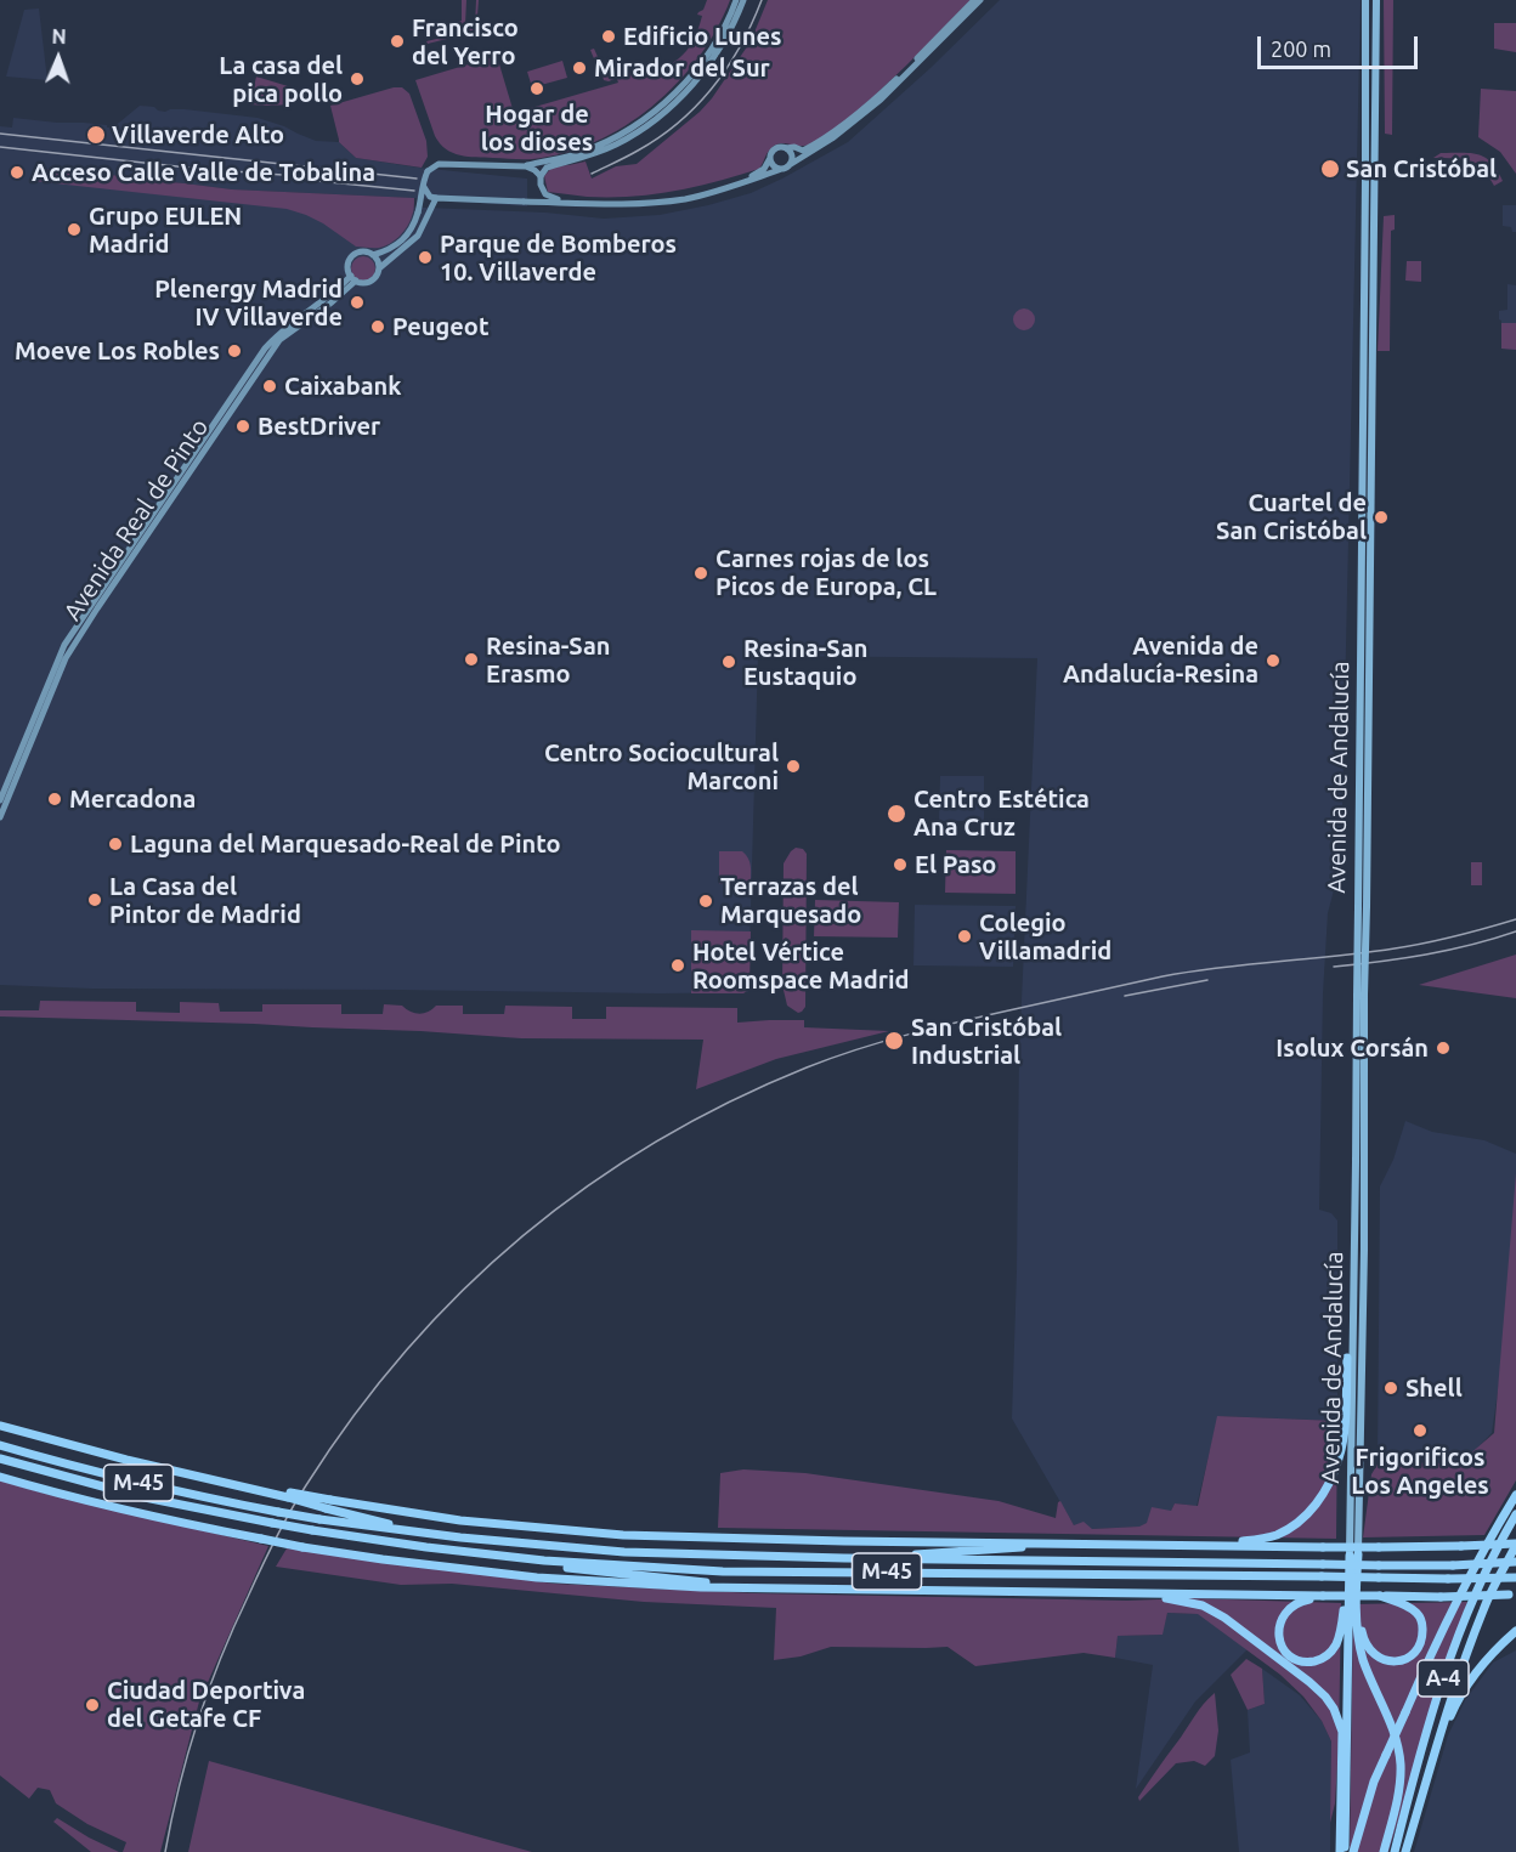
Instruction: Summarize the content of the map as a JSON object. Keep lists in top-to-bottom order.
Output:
{
  "streets": {
    "highway": ["M-45", "A-4"],
    "main road": ["Avenida Real de Pinto", "Avenida de Andalucía"]
  },
  "places": [
    "Edificio Lunes",
    "Francisco del Yerro",
    "Mirador del Sur",
    "La casa del pica pollo",
    "Hogar de los dioses",
    "Villaverde Alto",
    "San Cristóbal",
    "Acceso Calle Valle de Tobalina",
    "Grupo EULEN Madrid",
    "Parque de Bomberos 10. Villaverde",
    "Plenergy Madrid IV Villaverde",
    "Peugeot",
    "Moeve Los Robles",
    "Caixabank",
    "BestDriver",
    "Cuartel de San Cristóbal",
    "Carnes rojas de los Picos de Europa, CL",
    "Resina-San Erasmo",
    "Avenida de Andalucía-Resina",
    "Resina-San Eustaquio",
    "Centro Sociocultural Marconi",
    "Mercadona",
    "Centro Estética Ana Cruz",
    "Laguna del Marquesado-Real de Pinto",
    "El Paso",
    "La Casa del Pintor de Madrid",
    "Terrazas del Marquesado",
    "Colegio Villamadrid",
    "Hotel Vértice Roomspace Madrid",
    "San Cristóbal Industrial",
    "Isolux Corsán",
    "Shell",
    "Frigorificos Los Angeles",
    "Ciudad Deportiva del Getafe CF"
  ],
  "scale_bar": "200 m",
  "north": "top"
}
